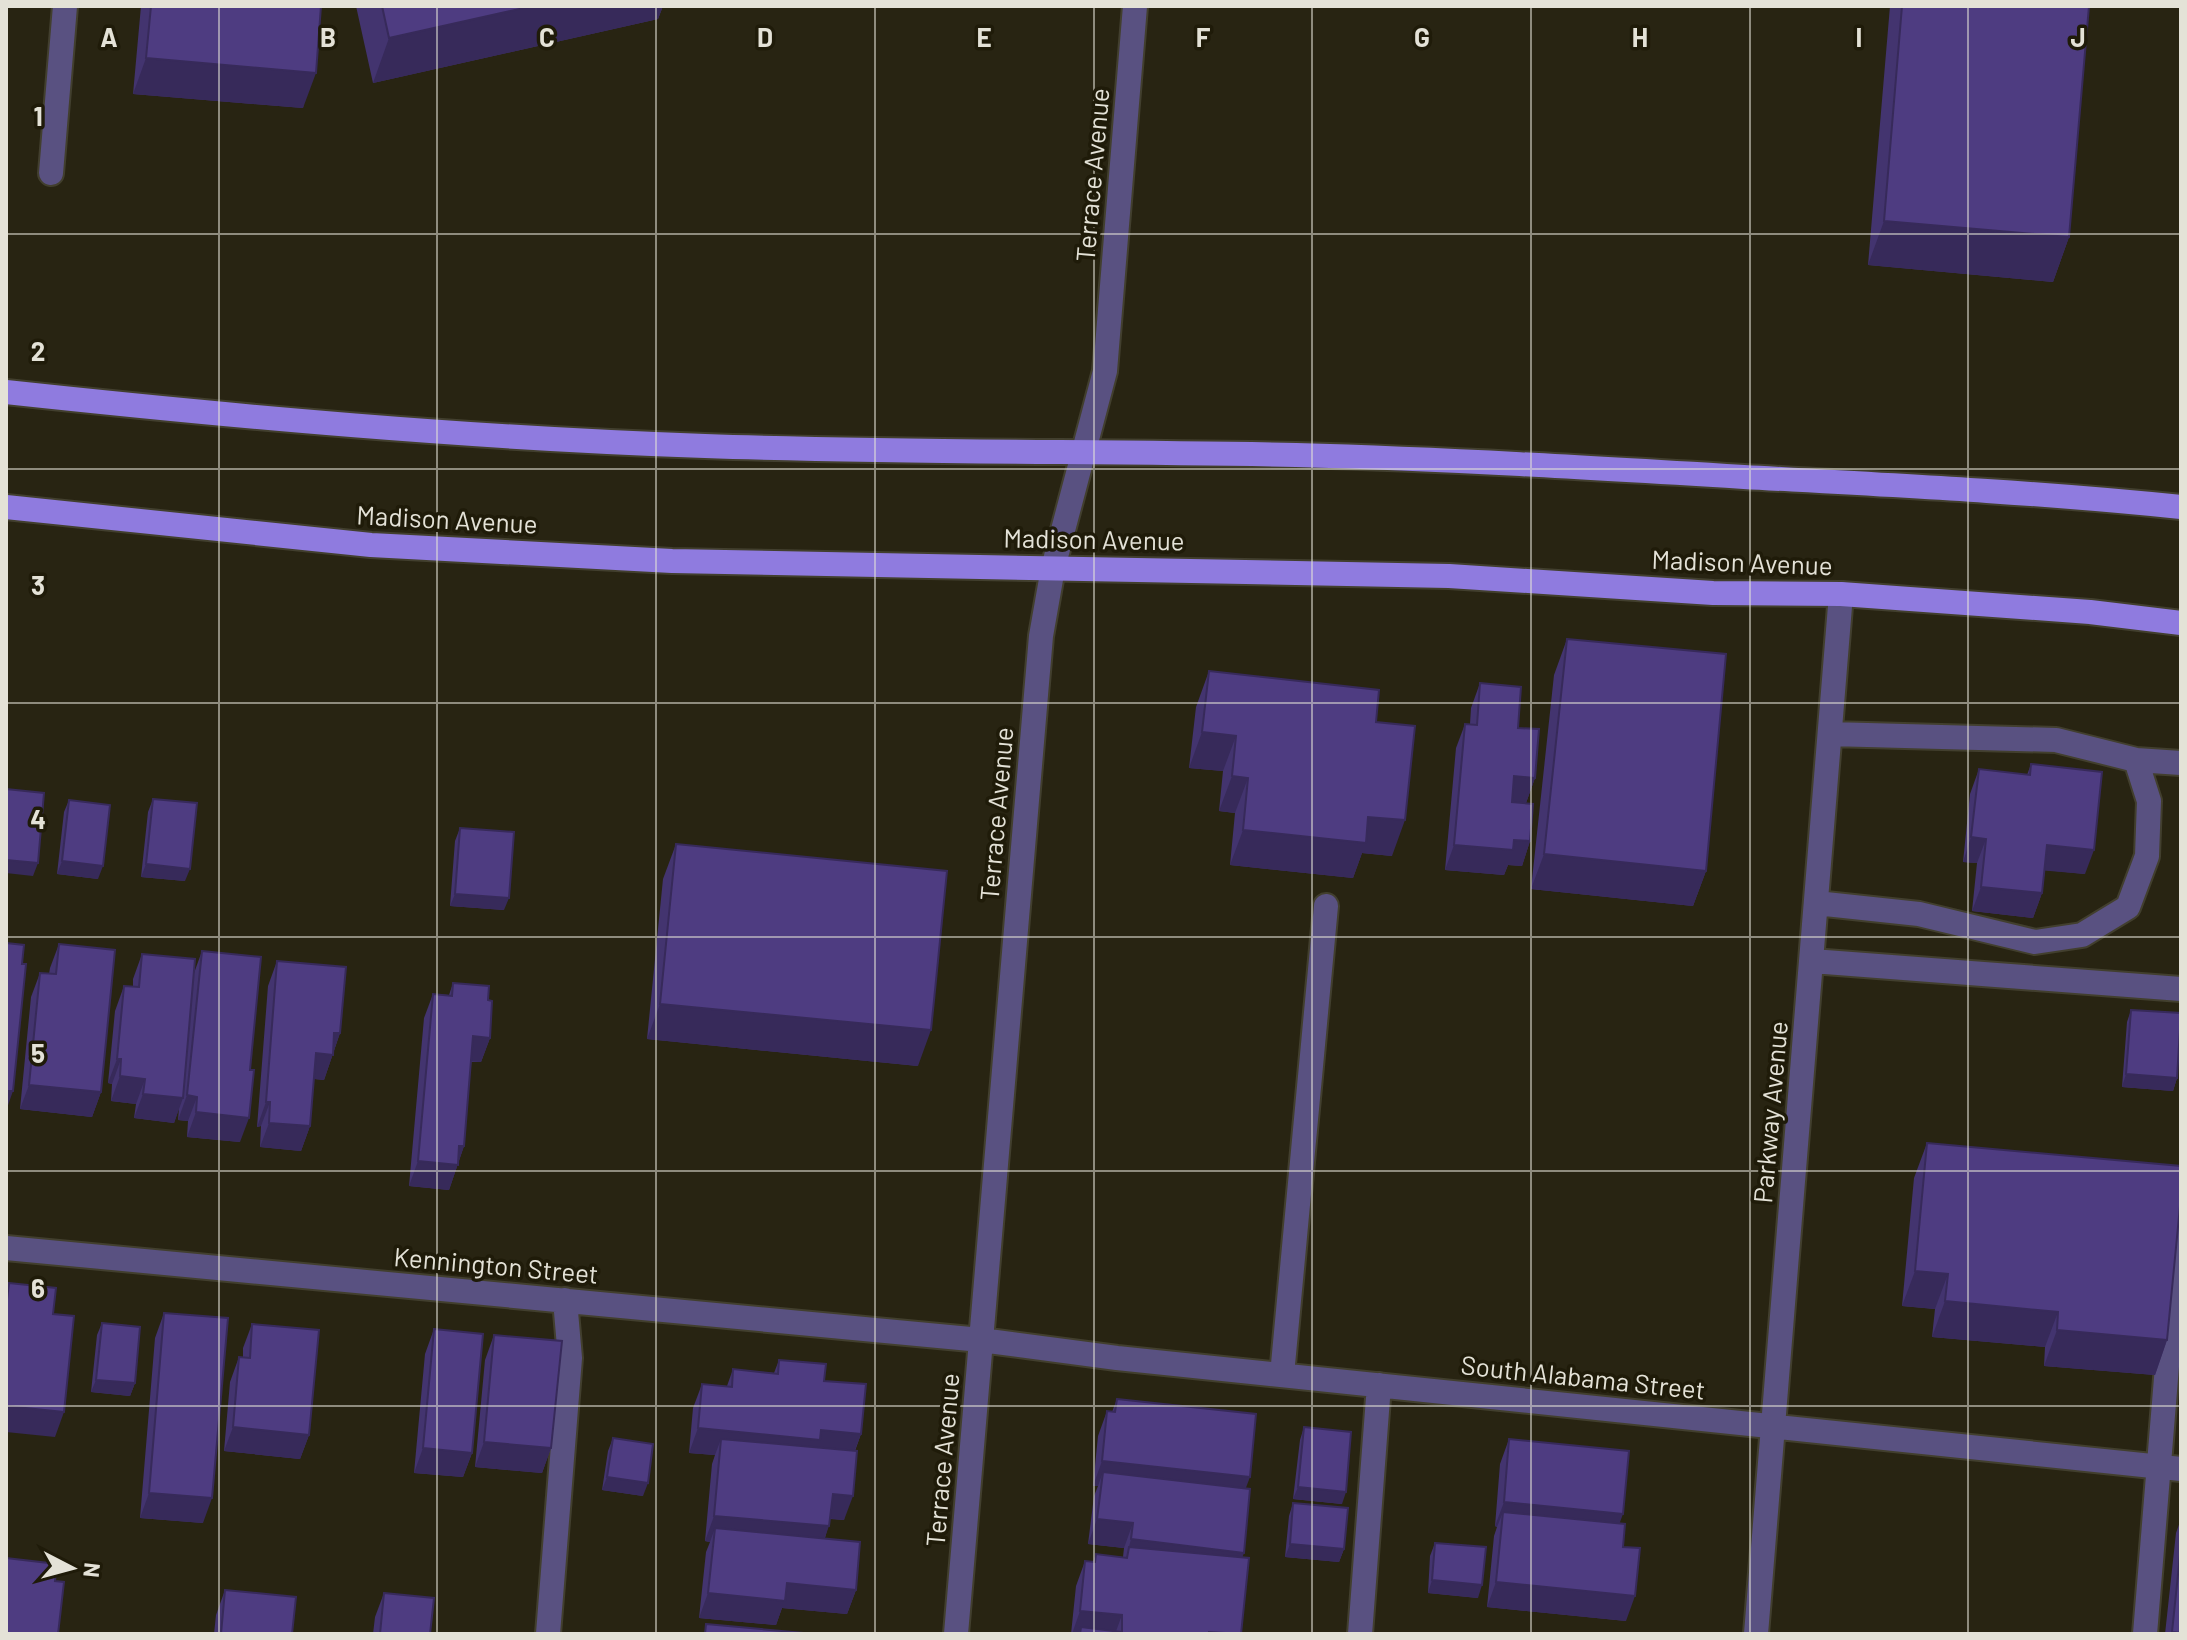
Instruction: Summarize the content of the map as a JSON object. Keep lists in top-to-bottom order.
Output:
{
  "streets": {
    "main road": ["Madison Avenue"],
    "street": [
      "Terrace Avenue",
      "Parkway Avenue",
      "Kennington Street",
      "South Alabama Street"
    ]
  },
  "crossings": [
    ["Terrace Avenue", "Madison Avenue"],
    ["Terrace Avenue", "Kennington Street"],
    ["Terrace Avenue", "South Alabama Street"],
    ["Madison Avenue", "Parkway Avenue"],
    ["Parkway Avenue", "South Alabama Street"],
    ["Kennington Street", "South Alabama Street"]
  ],
  "north": "right",
  "grid": {
    "columns": [
      "A",
      "B",
      "C",
      "D",
      "E",
      "F",
      "G",
      "H",
      "I",
      "J"
    ],
    "rows": [
      "1",
      "2",
      "3",
      "4",
      "5",
      "6"
    ]
  }
}
